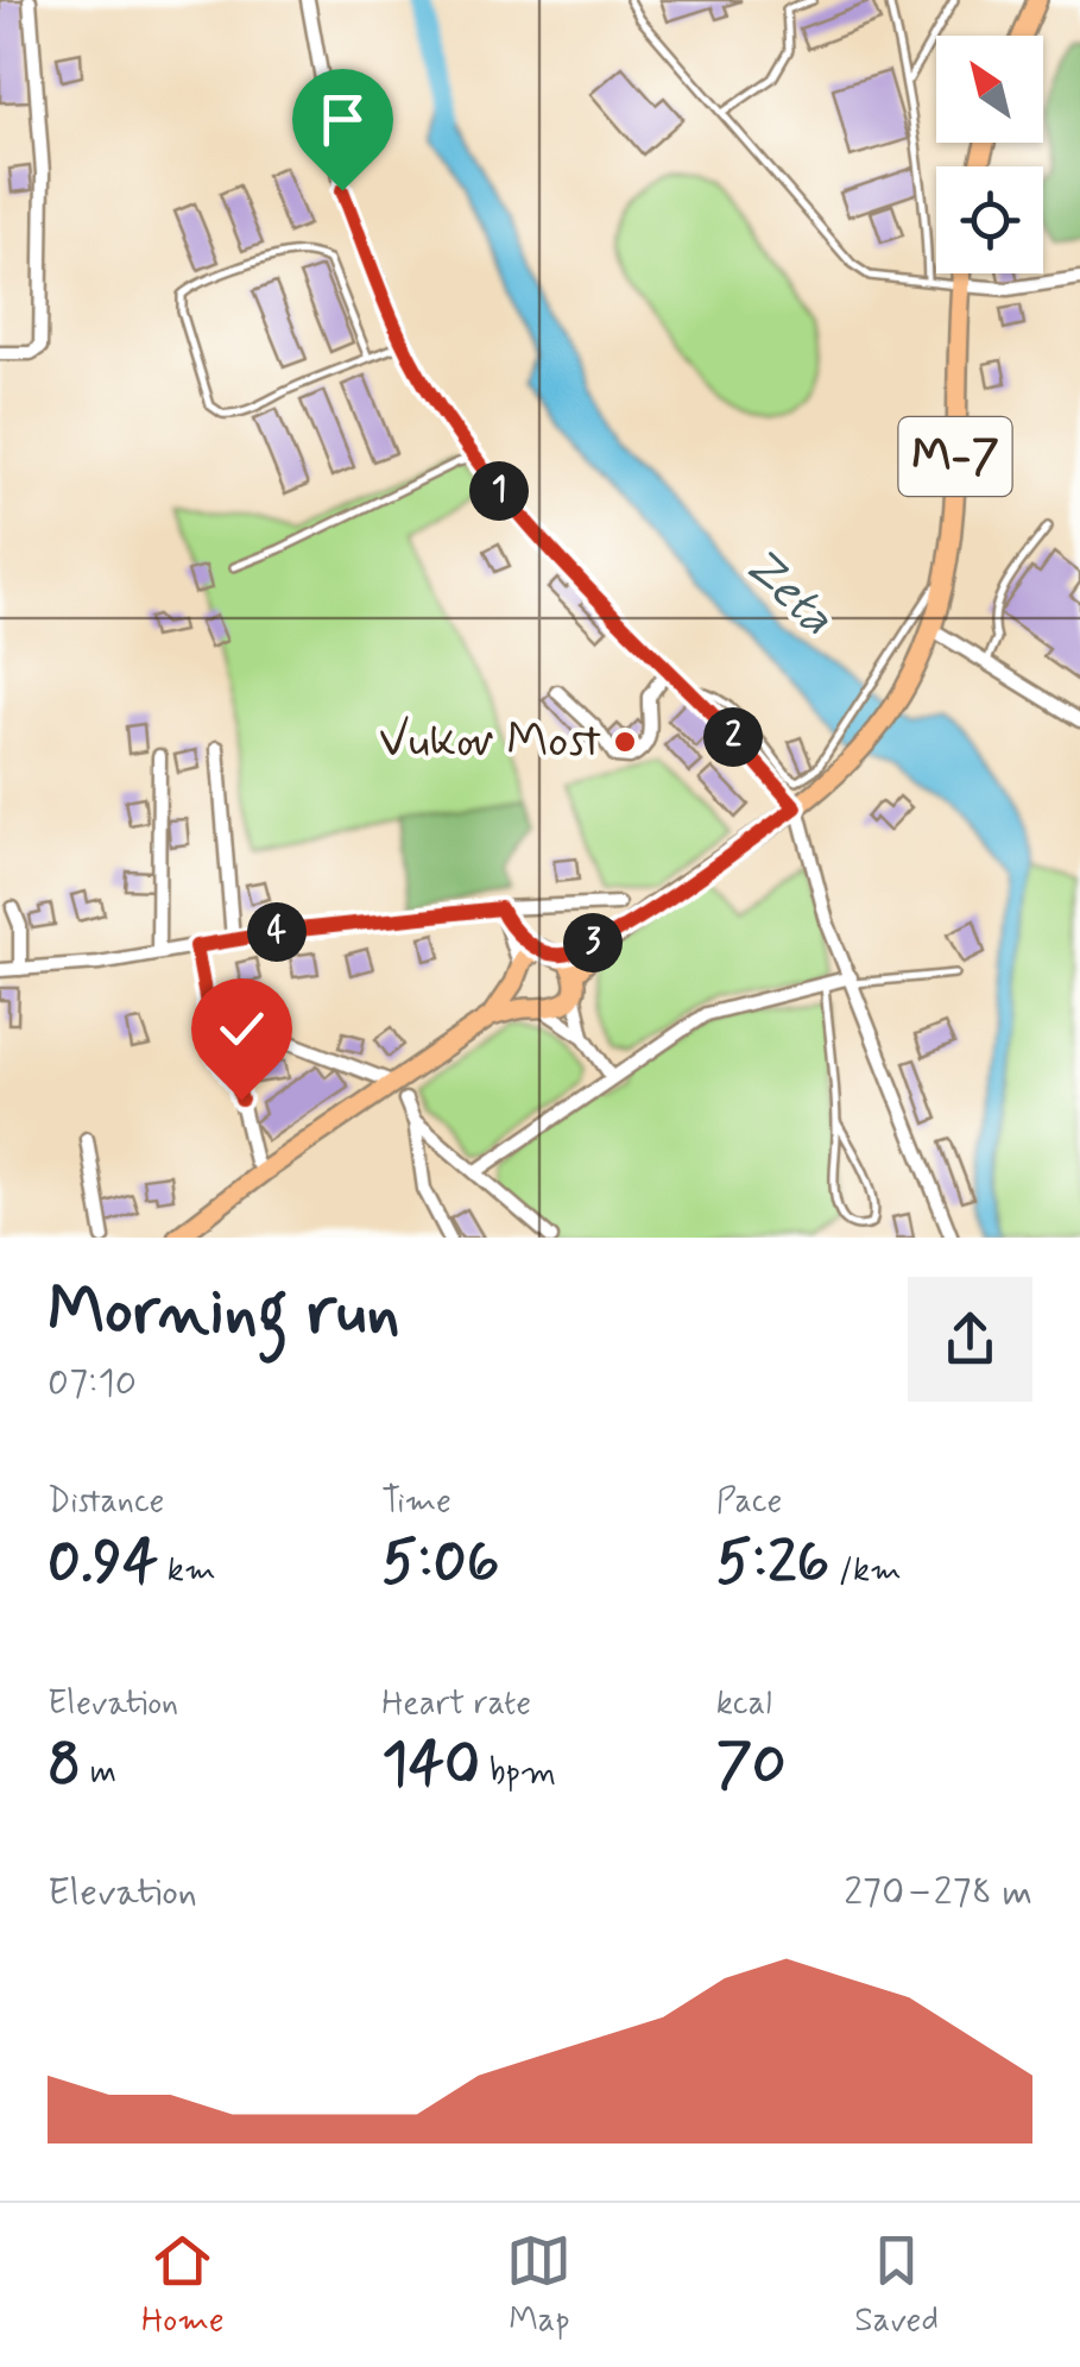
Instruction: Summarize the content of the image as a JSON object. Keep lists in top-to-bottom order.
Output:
{
  "streets": {
    "main road": ["M-7"]
  },
  "water": ["Zeta"],
  "places": ["Vukov Most"],
  "north": "top left",
  "page": {
    "pins": [
      "1",
      "2",
      "4",
      "3"
    ],
    "heading": ["Morning run", "07:10"],
    "stats": [
      ["Distance", "0.94 km"],
      ["Time", "5:06"],
      ["Pace", "5:26 /km"],
      ["Elevation", "8 m"],
      ["Heart rate", "140 bpm"],
      ["kcal", "70"]
    ],
    "chart": ["Elevation", "270–278 m"],
    "tabs": ["Home", "Map", "Saved"]
  }
}
